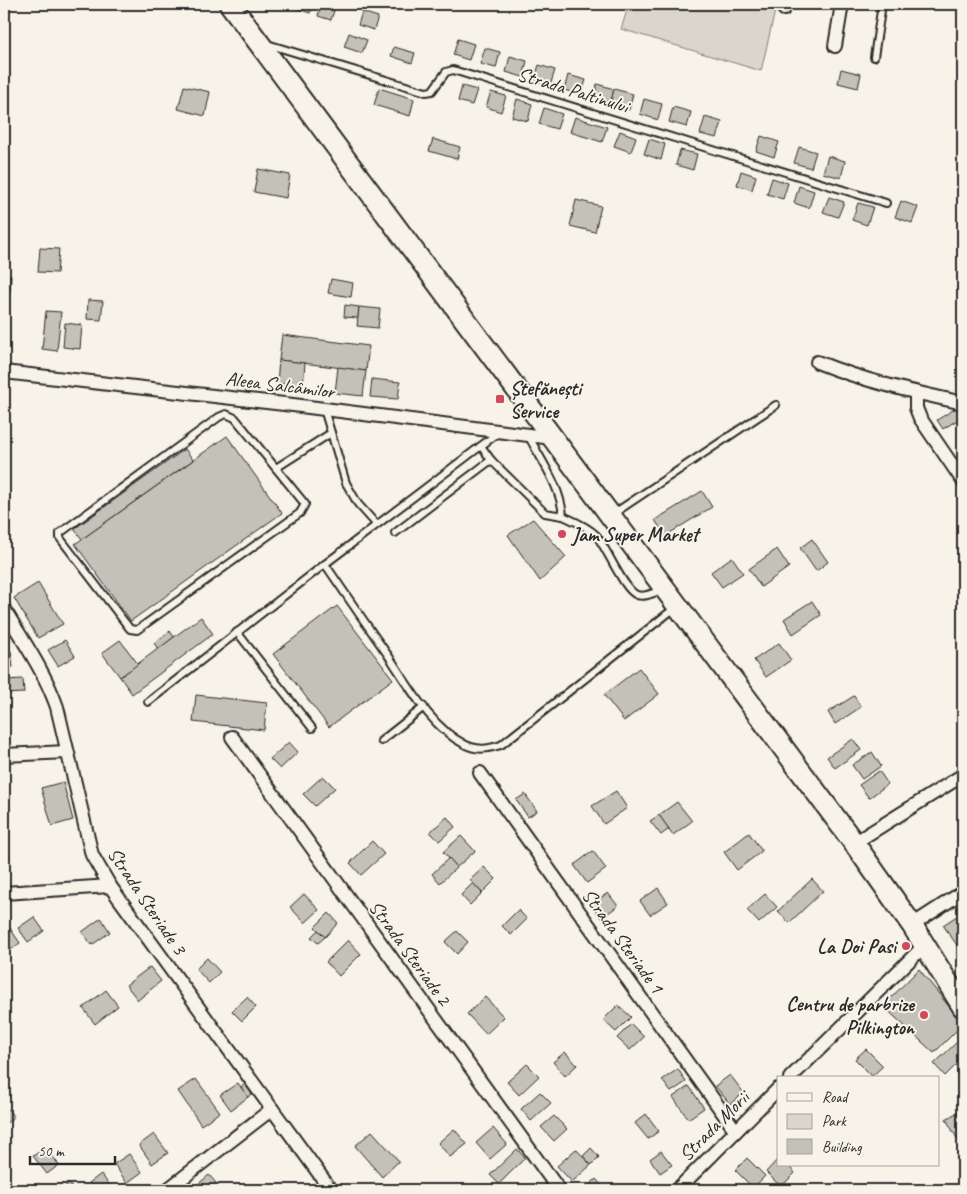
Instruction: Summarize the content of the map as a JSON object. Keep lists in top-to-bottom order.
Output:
{
  "streets": {
    "street": [
      "Aleea Salcâmilor",
      "Strada Steriade 3",
      "Strada Steriade 1",
      "Strada Steriade 2",
      "Strada Morii"
    ],
    "lane": ["Strada Paltinului"]
  },
  "crossings": [
    ["Strada Steriade 1", "Strada Morii"]
  ],
  "places": {
    "transit": ["Ștefănești Service"],
    "other": ["Jam Super Market", "La Doi Pasi", "Centru de parbrize Pilkington"]
  },
  "legend": ["Road", "Park", "Building"],
  "scale_bar": "50 m"
}
